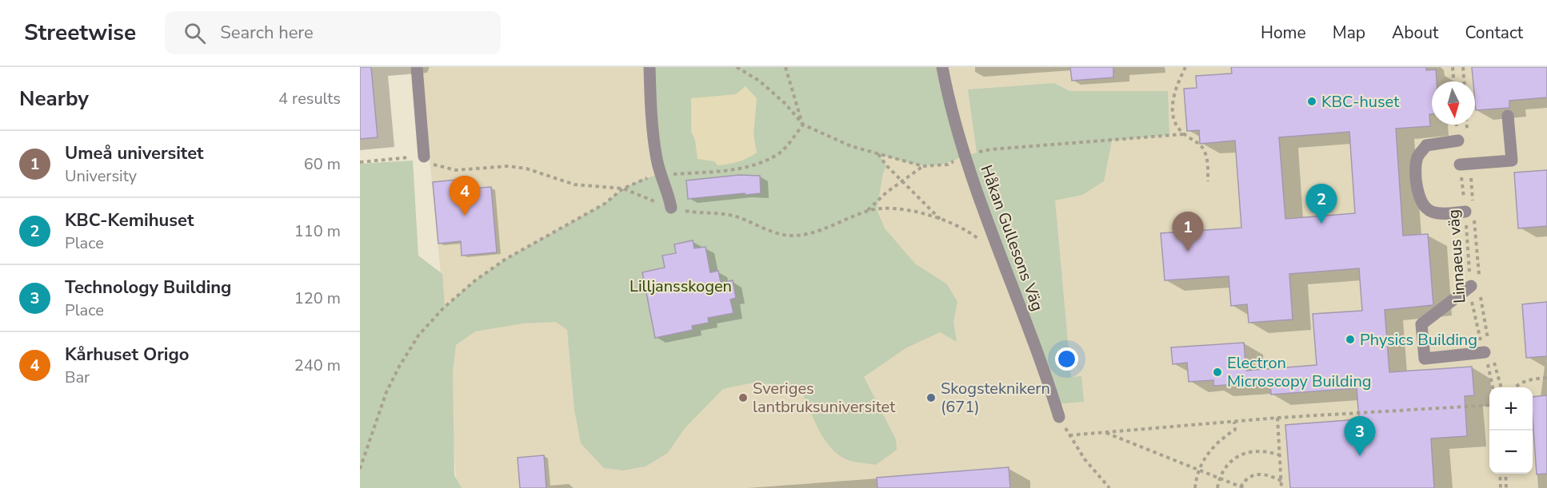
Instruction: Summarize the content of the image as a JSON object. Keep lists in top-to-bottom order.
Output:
{
  "streets": {
    "lane": ["Håkan Gullesons Väg"],
    "path": ["Linnaeus väg"]
  },
  "parks": ["Lilljansskogen"],
  "places": [
    "KBC-huset",
    "Physics Building",
    "Electron Microscopy Building",
    "Sveriges lantbruksuniversitet",
    "Skogsteknikern (671)"
  ],
  "north": "bottom",
  "page": {
    "header": "Streetwise",
    "search": "Search here",
    "nav": [
      "Home",
      "Map",
      "About",
      "Contact"
    ],
    "heading": ["Nearby", "4 results"],
    "list": [
      {
        "mark": "1",
        "name": "Umeå universitet",
        "note": "University",
        "value": "60 m"
      },
      {
        "mark": "2",
        "name": "KBC-Kemihuset",
        "note": "Place",
        "value": "110 m"
      },
      {
        "mark": "3",
        "name": "Technology Building",
        "note": "Place",
        "value": "120 m"
      },
      {
        "mark": "4",
        "name": "Kårhuset Origo",
        "note": "Bar",
        "value": "240 m"
      }
    ],
    "pins": [
      "4",
      "2",
      "1",
      "3"
    ],
    "map_buttons": ["+", "−"]
  }
}
